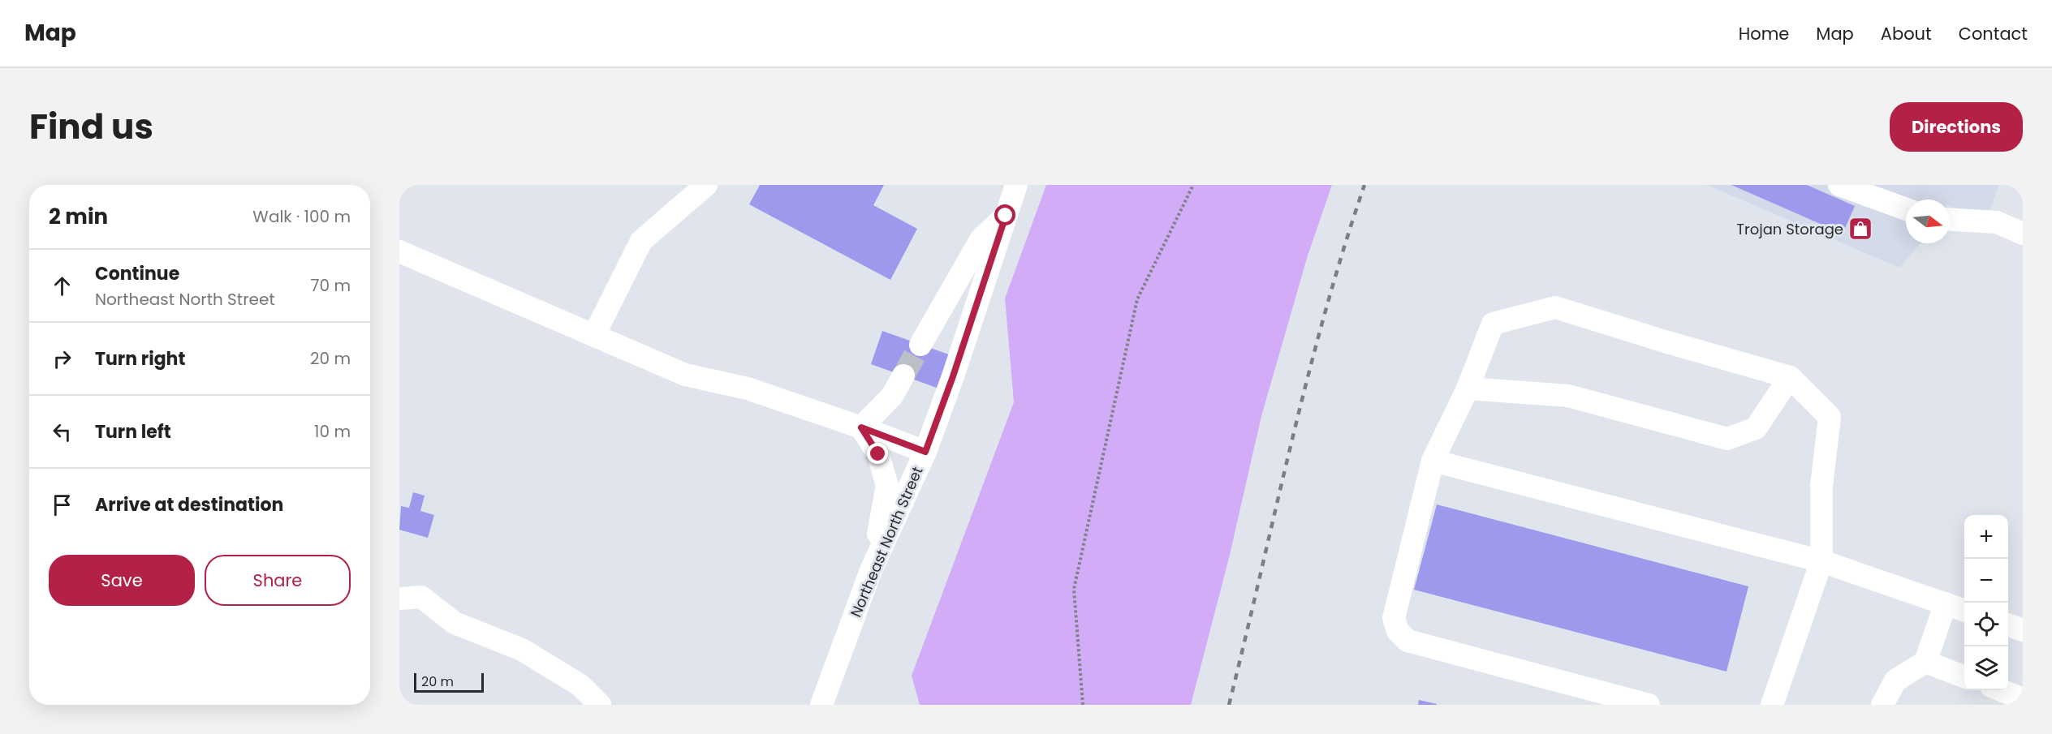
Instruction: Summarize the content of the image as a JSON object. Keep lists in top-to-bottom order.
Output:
{
  "streets": {
    "street": ["Northeast North Street"]
  },
  "places": {
    "shop": ["Trojan Storage"]
  },
  "scale_bar": "20 m",
  "north": "right",
  "page": {
    "header": "Map",
    "nav": [
      "Home",
      "Map",
      "About",
      "Contact"
    ],
    "title": "Find us",
    "buttons": [
      "Directions",
      ["Save", "Share"]
    ],
    "heading": ["2 min", "Walk · 100 m"],
    "list": [
      ["Continue", "Northeast North Street", "70 m"],
      ["Turn right", "20 m"],
      ["Turn left", "10 m"],
      "Arrive at destination"
    ],
    "map_buttons": ["+", "−"],
    "scale": "20 m"
  }
}
